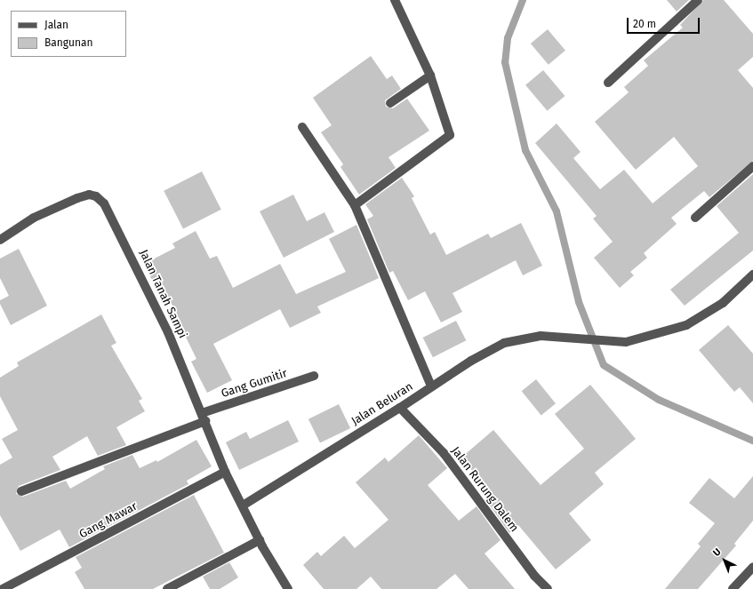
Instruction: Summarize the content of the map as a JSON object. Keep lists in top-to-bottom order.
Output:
{
  "streets": {
    "street": [
      "Jalan Tanah Sampi",
      "Gang Gumitir",
      "Jalan Beluran",
      "Jalan Rurung Dalem",
      "Gang Mawar"
    ]
  },
  "crossings": [
    ["Jalan Tanah Sampi", "Gang Gumitir"],
    ["Jalan Tanah Sampi", "Jalan Beluran"],
    ["Jalan Tanah Sampi", "Gang Mawar"],
    ["Jalan Beluran", "Jalan Rurung Dalem"]
  ],
  "legend": ["Jalan", "Bangunan"],
  "scale_bar": "20 m",
  "north": "top left"
}
